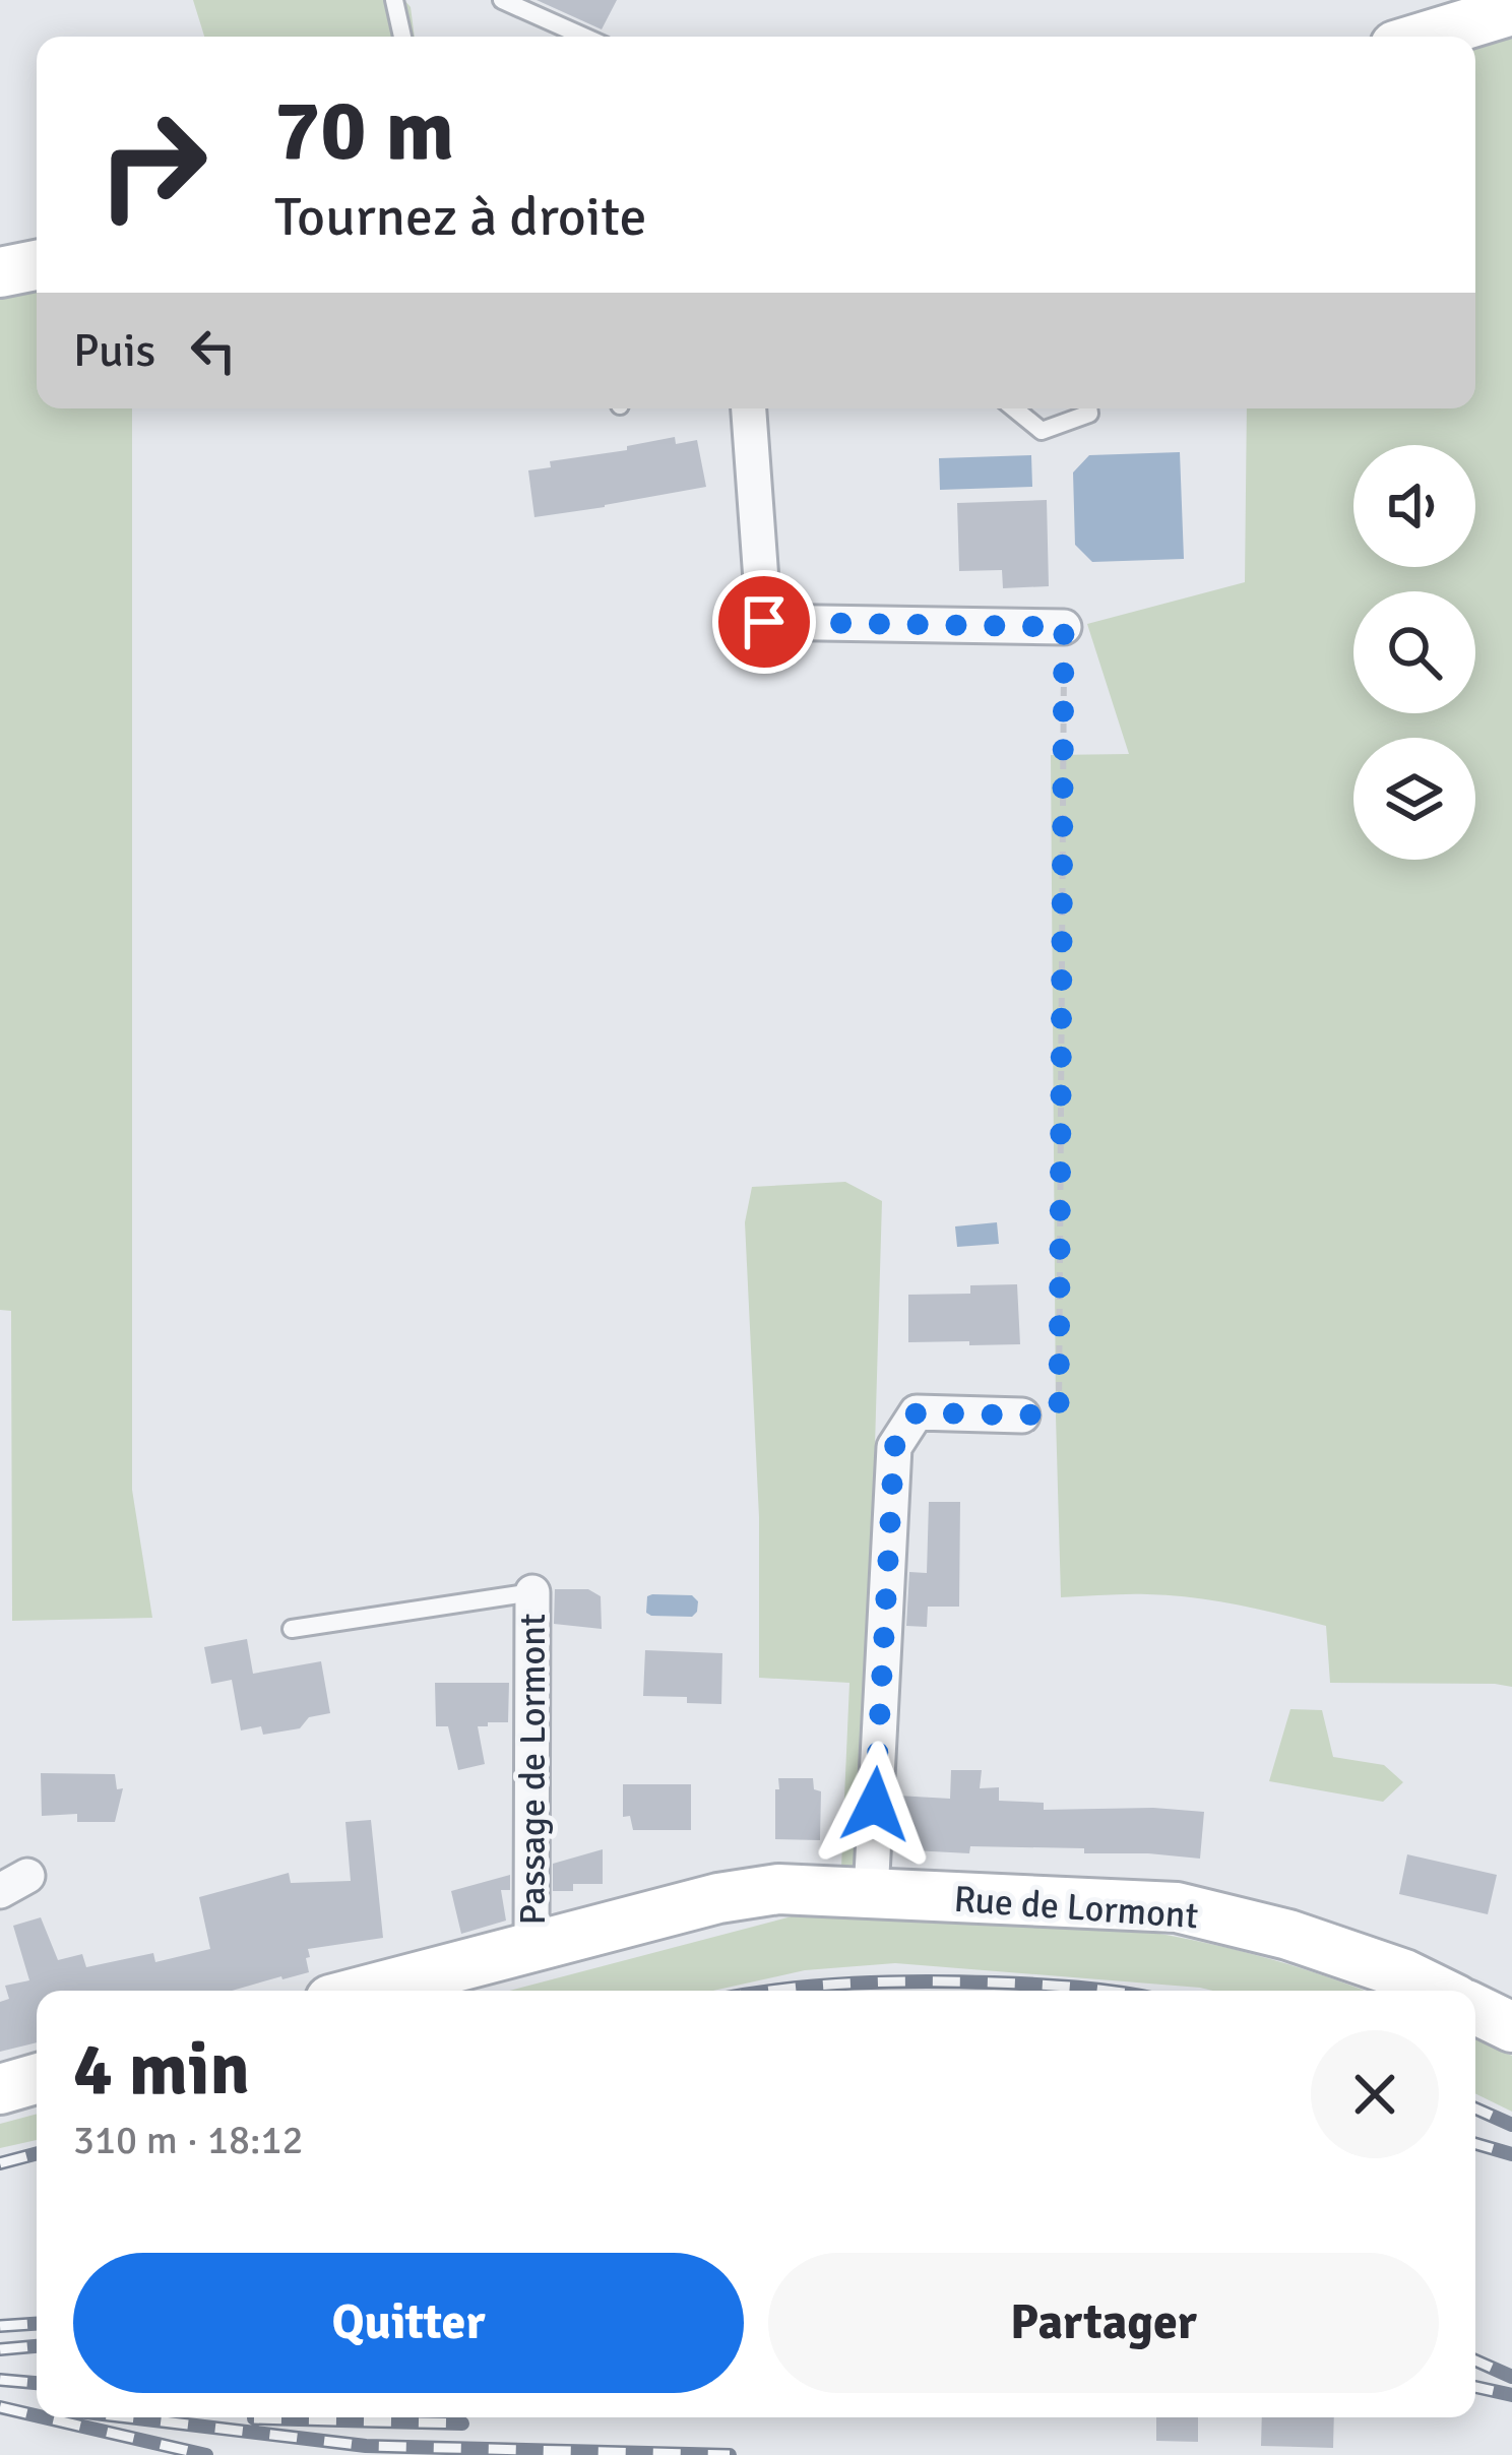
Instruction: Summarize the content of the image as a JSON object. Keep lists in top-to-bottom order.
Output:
{
  "streets": {
    "main road": ["Rue de Lormont"],
    "street": ["Passage de Lormont"]
  },
  "crossings": [
    ["Passage de Lormont", "Rue de Lormont"]
  ],
  "page": {
    "turn": ["70 m", "Tournez à droite"],
    "then": "Puis",
    "heading": ["4 min", "310 m · 18:12"],
    "buttons": ["Quitter", "Partager"]
  }
}
